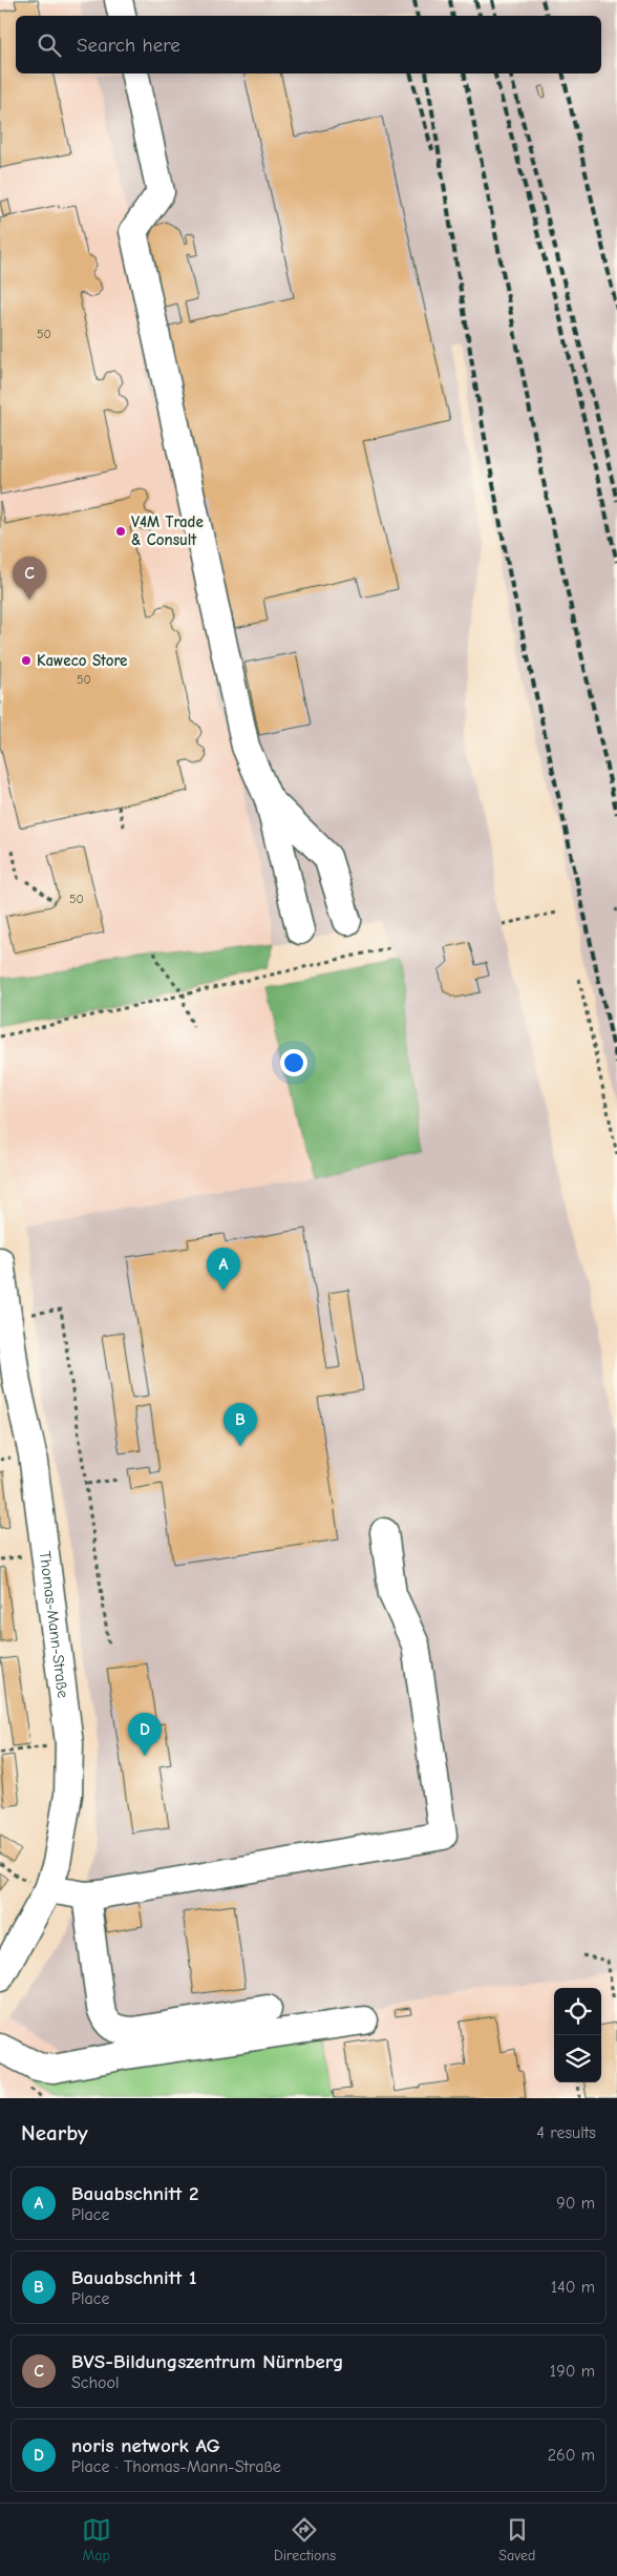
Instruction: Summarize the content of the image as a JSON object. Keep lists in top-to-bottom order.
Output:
{
  "streets": {
    "street": ["Thomas-Mann-Straße"]
  },
  "places": ["V4M Trade & Consult", "Kaweco Store"],
  "house_numbers": ["50", "50", "50"],
  "page": {
    "search": "Search here",
    "pins": [
      "C",
      "A",
      "B",
      "D"
    ],
    "heading": ["Nearby", "4 results"],
    "list": [
      {
        "mark": "A",
        "name": "Bauabschnitt 2",
        "note": "Place",
        "value": "90 m"
      },
      {
        "mark": "B",
        "name": "Bauabschnitt 1",
        "note": "Place",
        "value": "140 m"
      },
      {
        "mark": "C",
        "name": "BVS-Bildungszentrum Nürnberg",
        "note": "School",
        "value": "190 m"
      },
      {
        "mark": "D",
        "name": "noris network AG",
        "note": "Place · Thomas-Mann-Straße",
        "value": "260 m"
      }
    ],
    "nav": ["Map", "Directions", "Saved"]
  }
}
